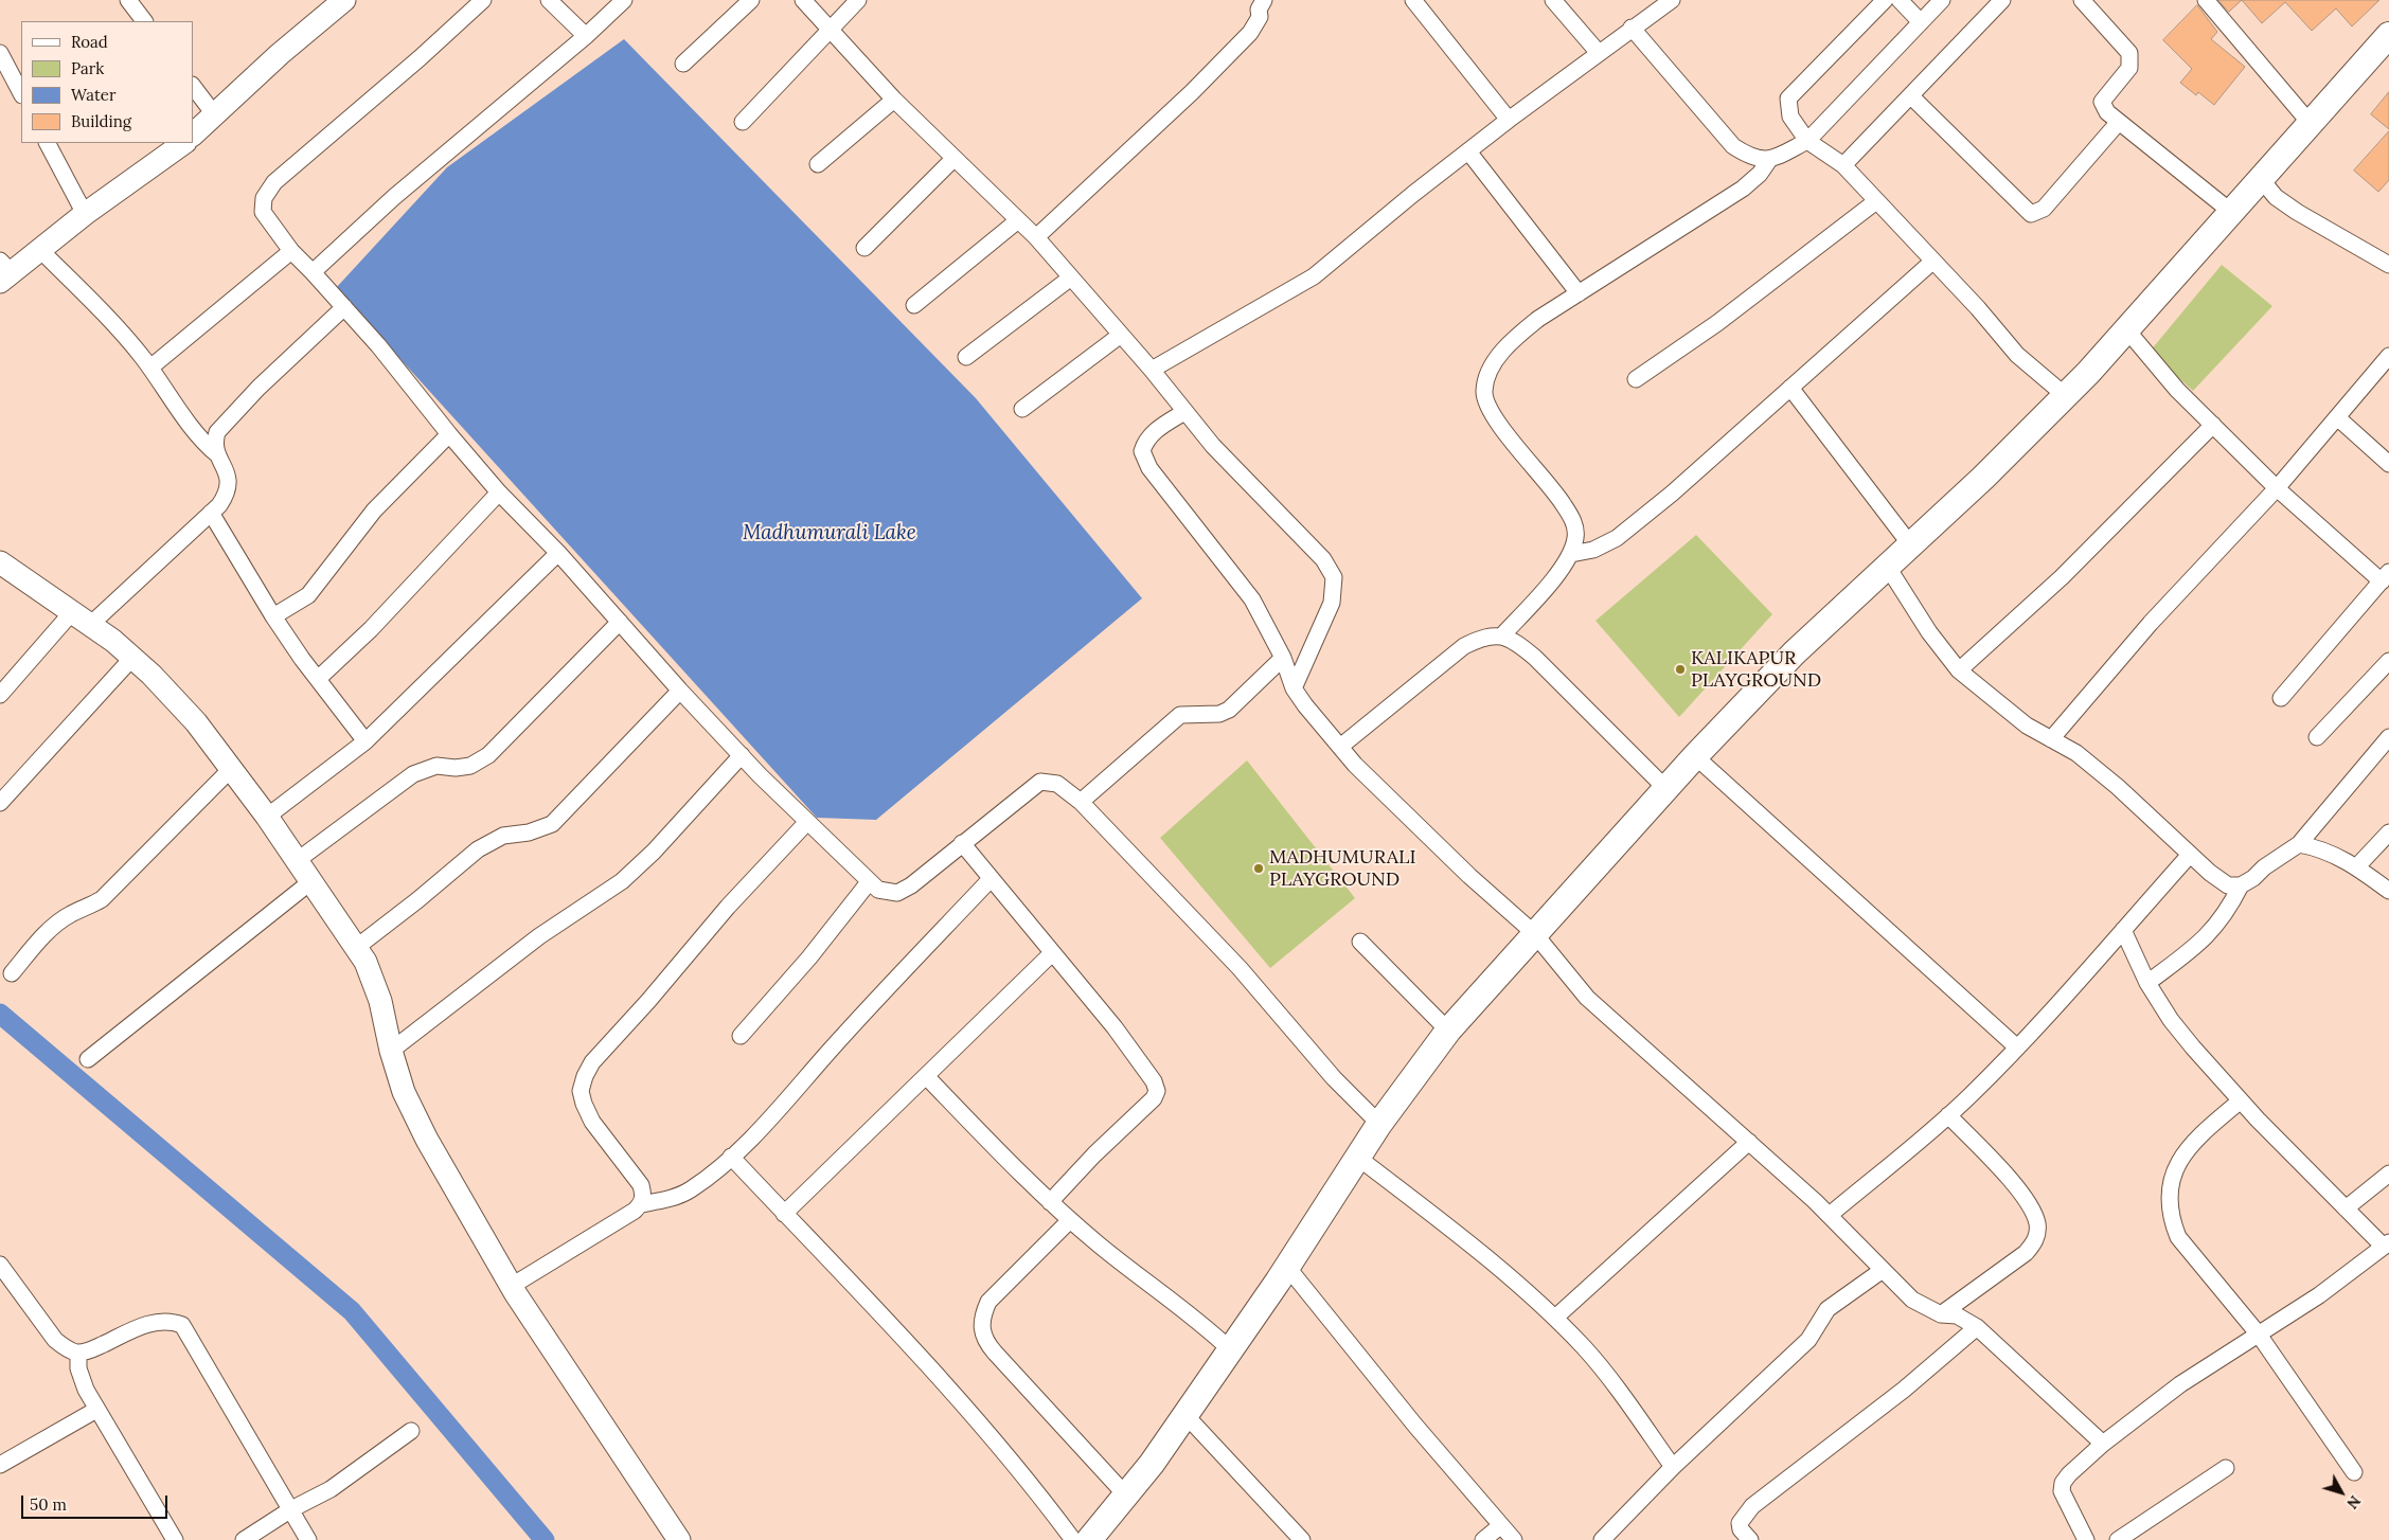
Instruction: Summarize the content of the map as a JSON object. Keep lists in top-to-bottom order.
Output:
{
  "water": ["Madhumurali Lake"],
  "places": ["KALIKAPUR PLAYGROUND", "MADHUMURALI PLAYGROUND"],
  "legend": [
    "Road",
    "Park",
    "Water",
    "Building"
  ],
  "scale_bar": "50 m",
  "north": "bottom right"
}
